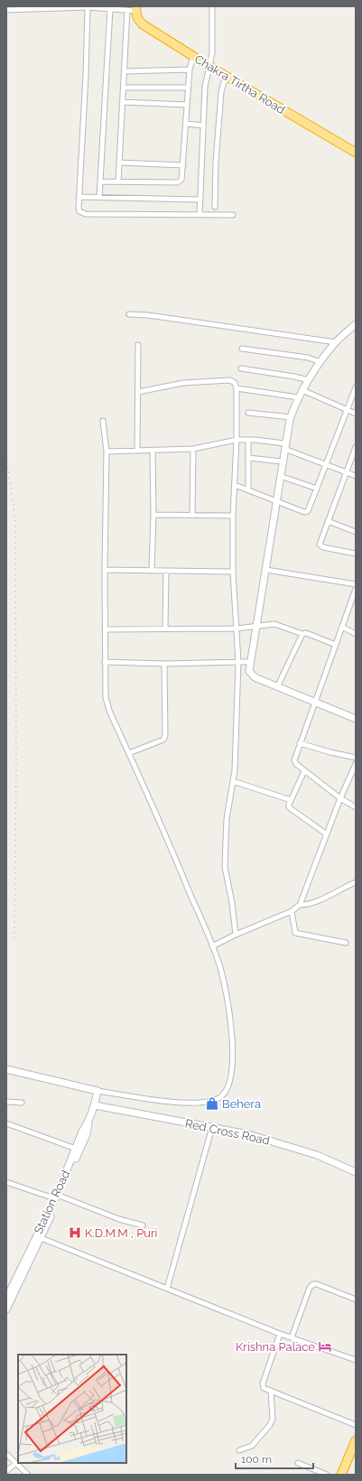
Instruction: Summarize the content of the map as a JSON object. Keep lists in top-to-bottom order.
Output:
{
  "streets": {
    "highway": ["Chakra Tirtha Road"],
    "main road": ["Red Cross Road", "Station Road"]
  },
  "crossings": [
    ["Red Cross Road", "Station Road"]
  ],
  "places": {
    "shop": ["Behera"],
    "hospital": ["K.D.M.M , Puri"],
    "hotel": ["Krishna Palace"]
  },
  "scale_bar": "100 m"
}
